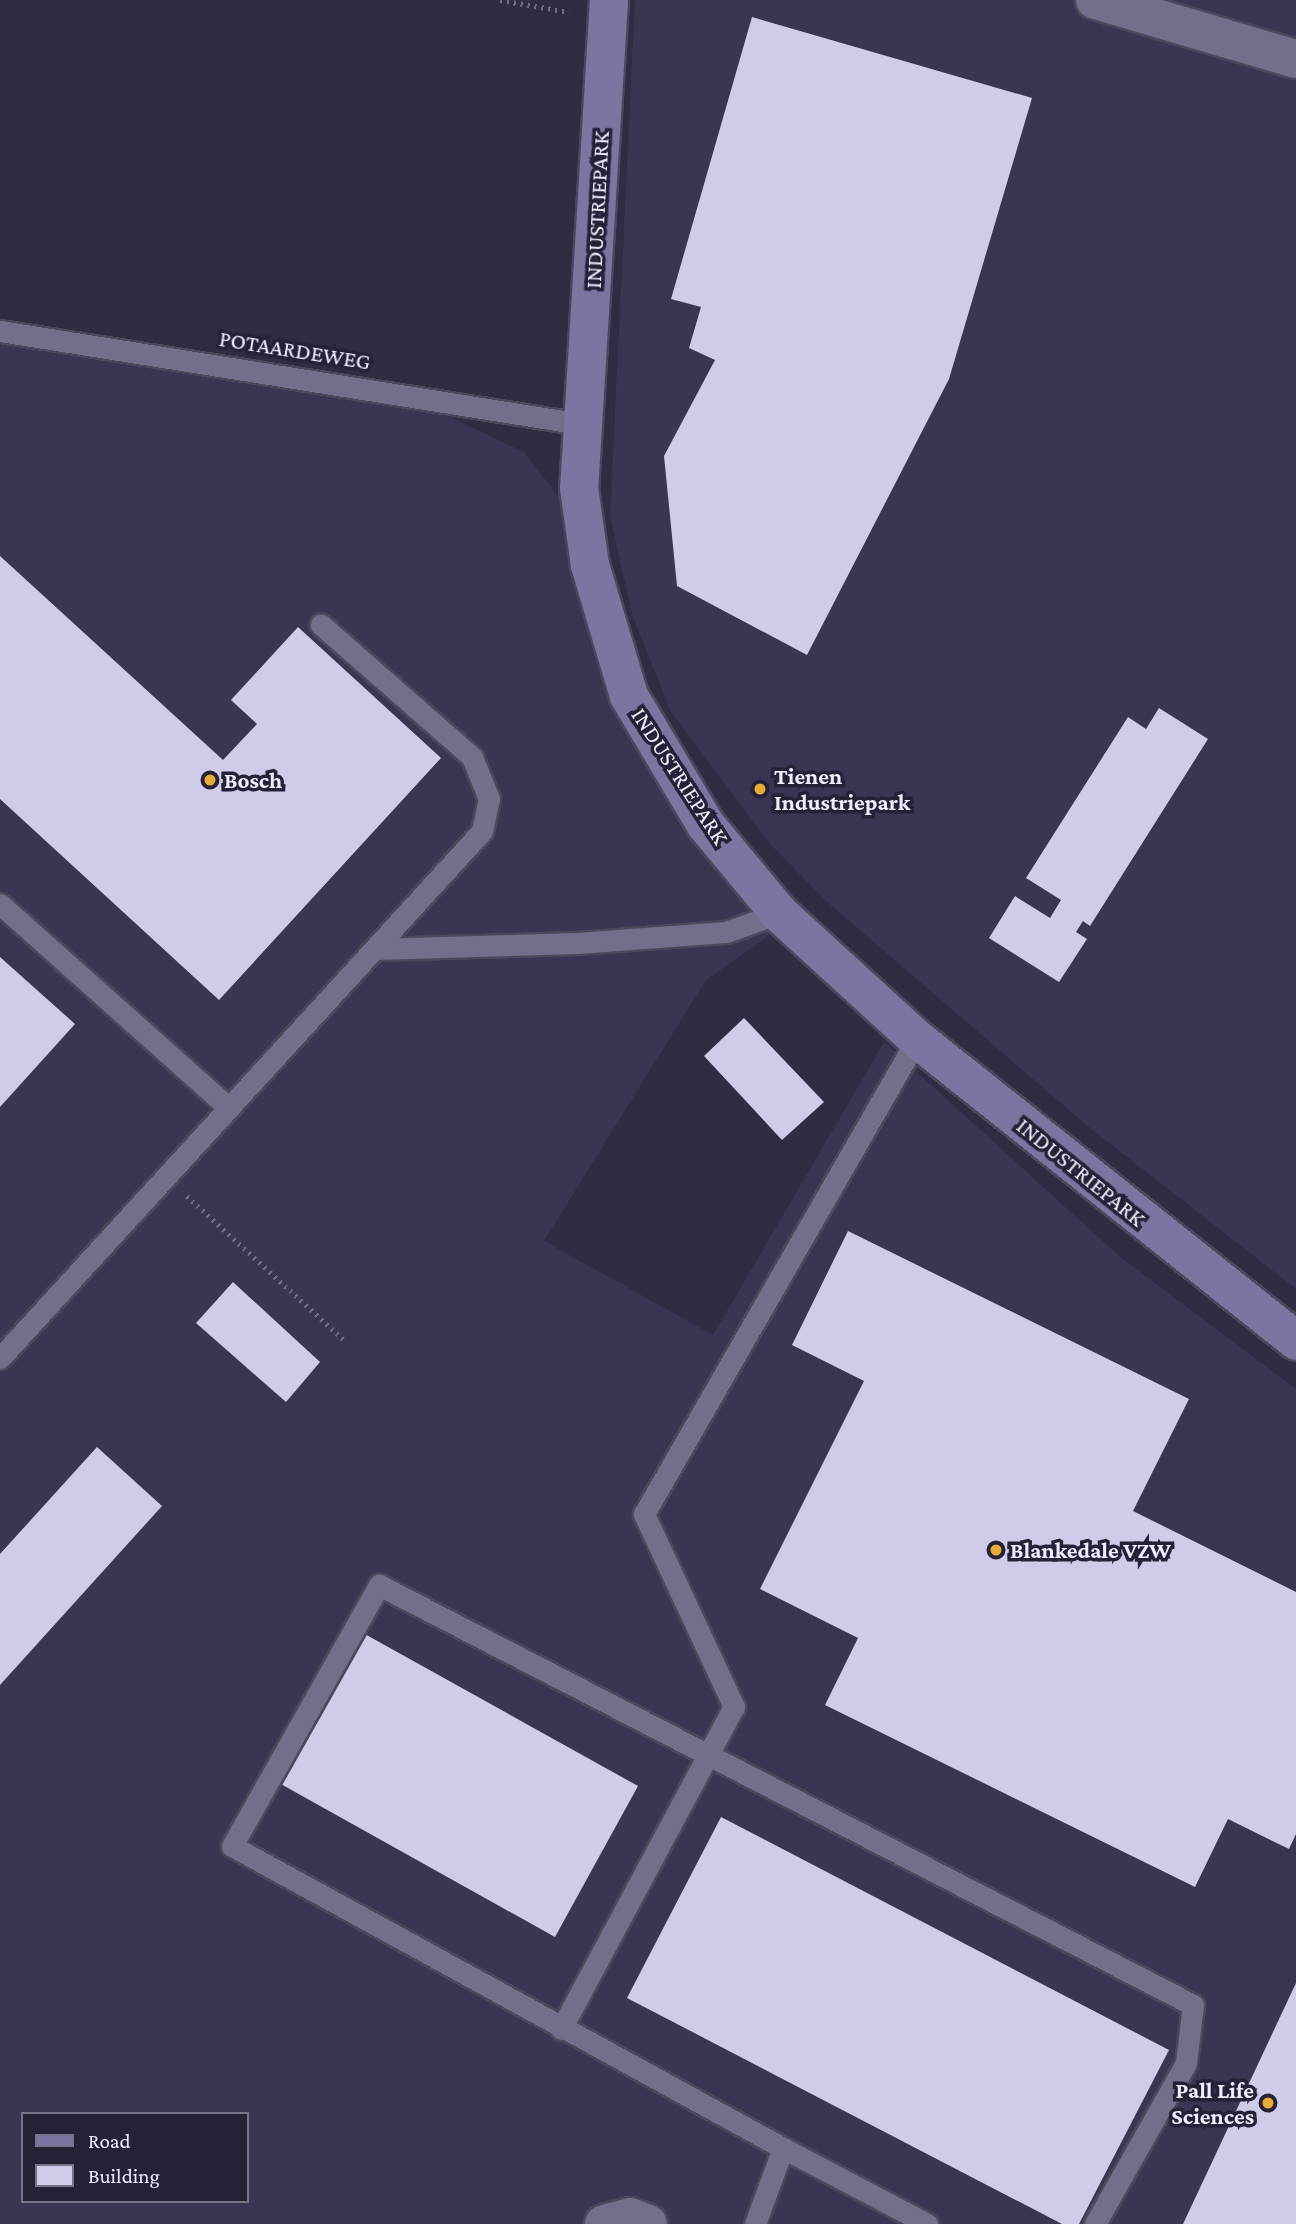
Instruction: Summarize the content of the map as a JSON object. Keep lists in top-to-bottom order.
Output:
{
  "streets": {
    "street": ["INDUSTRIEPARK"],
    "lane": ["POTAARDEWEG"]
  },
  "crossings": [
    ["INDUSTRIEPARK", "POTAARDEWEG"]
  ],
  "places": [
    "Bosch",
    "Tienen Industriepark",
    "Blankedale VZW",
    "Pall Life Sciences"
  ],
  "legend": ["Road", "Building"]
}
